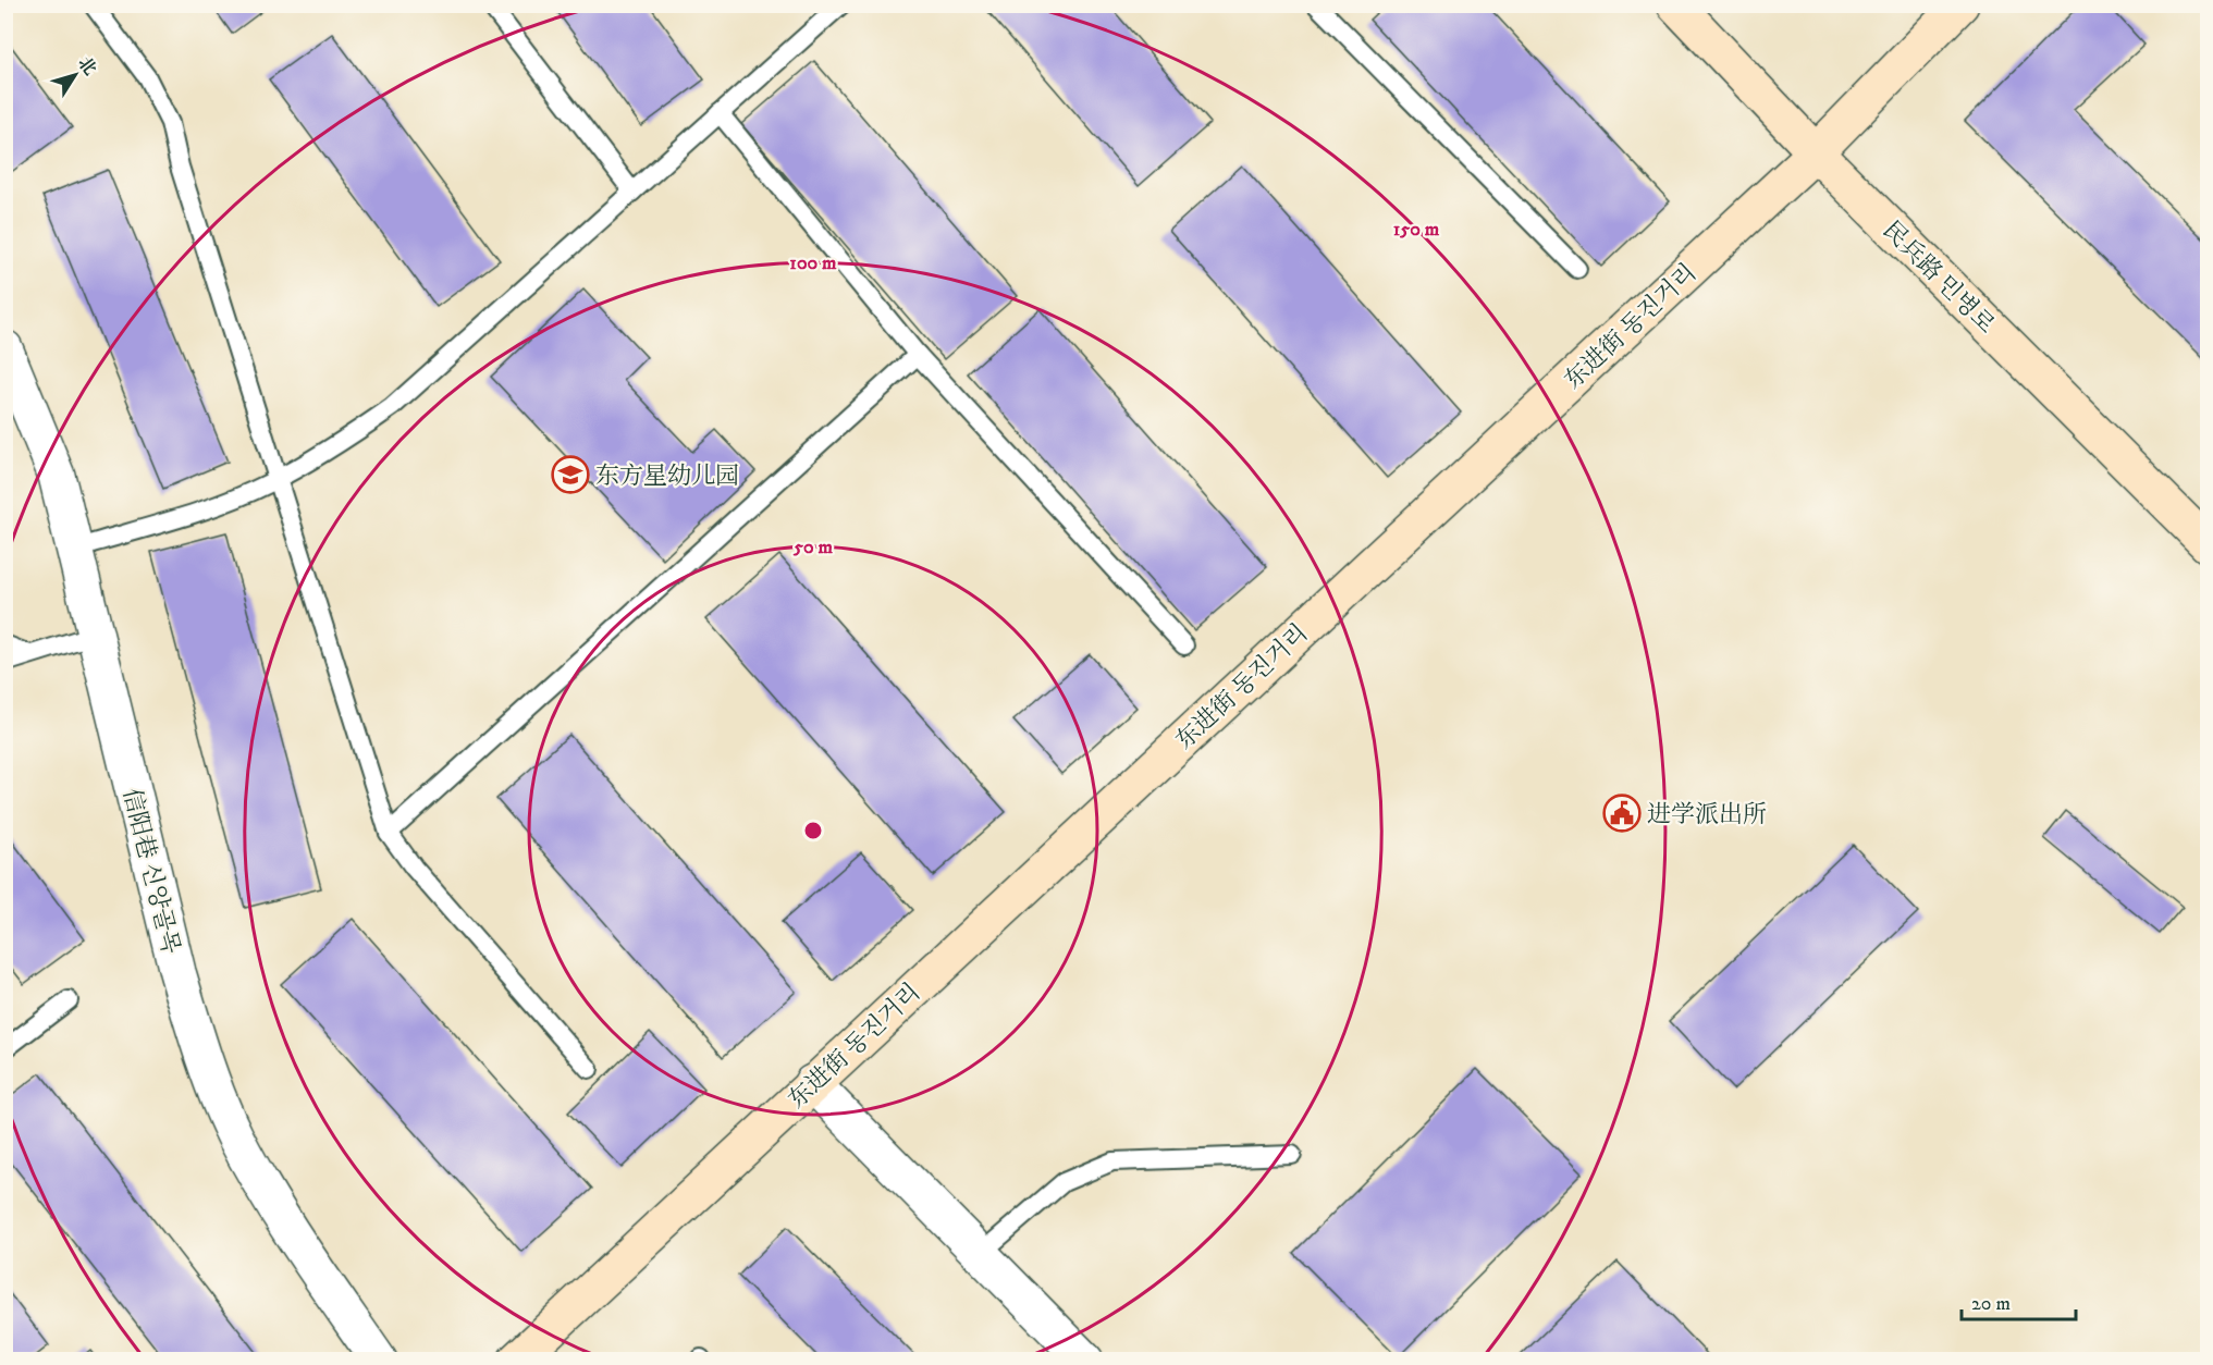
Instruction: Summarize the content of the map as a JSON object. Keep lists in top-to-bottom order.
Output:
{
  "streets": {
    "street": ["民兵路 민병로", "东进街 동진거리", "信阳巷 신양골목"]
  },
  "crossings": [
    ["民兵路 민병로", "东进街 동진거리"]
  ],
  "places": {
    "school or university": ["东方星幼儿园"],
    "public building": ["进学派出所"]
  },
  "scale_bar": "20 m",
  "north": "top right",
  "rings": ["150 m", "100 m", "50 m"]
}
